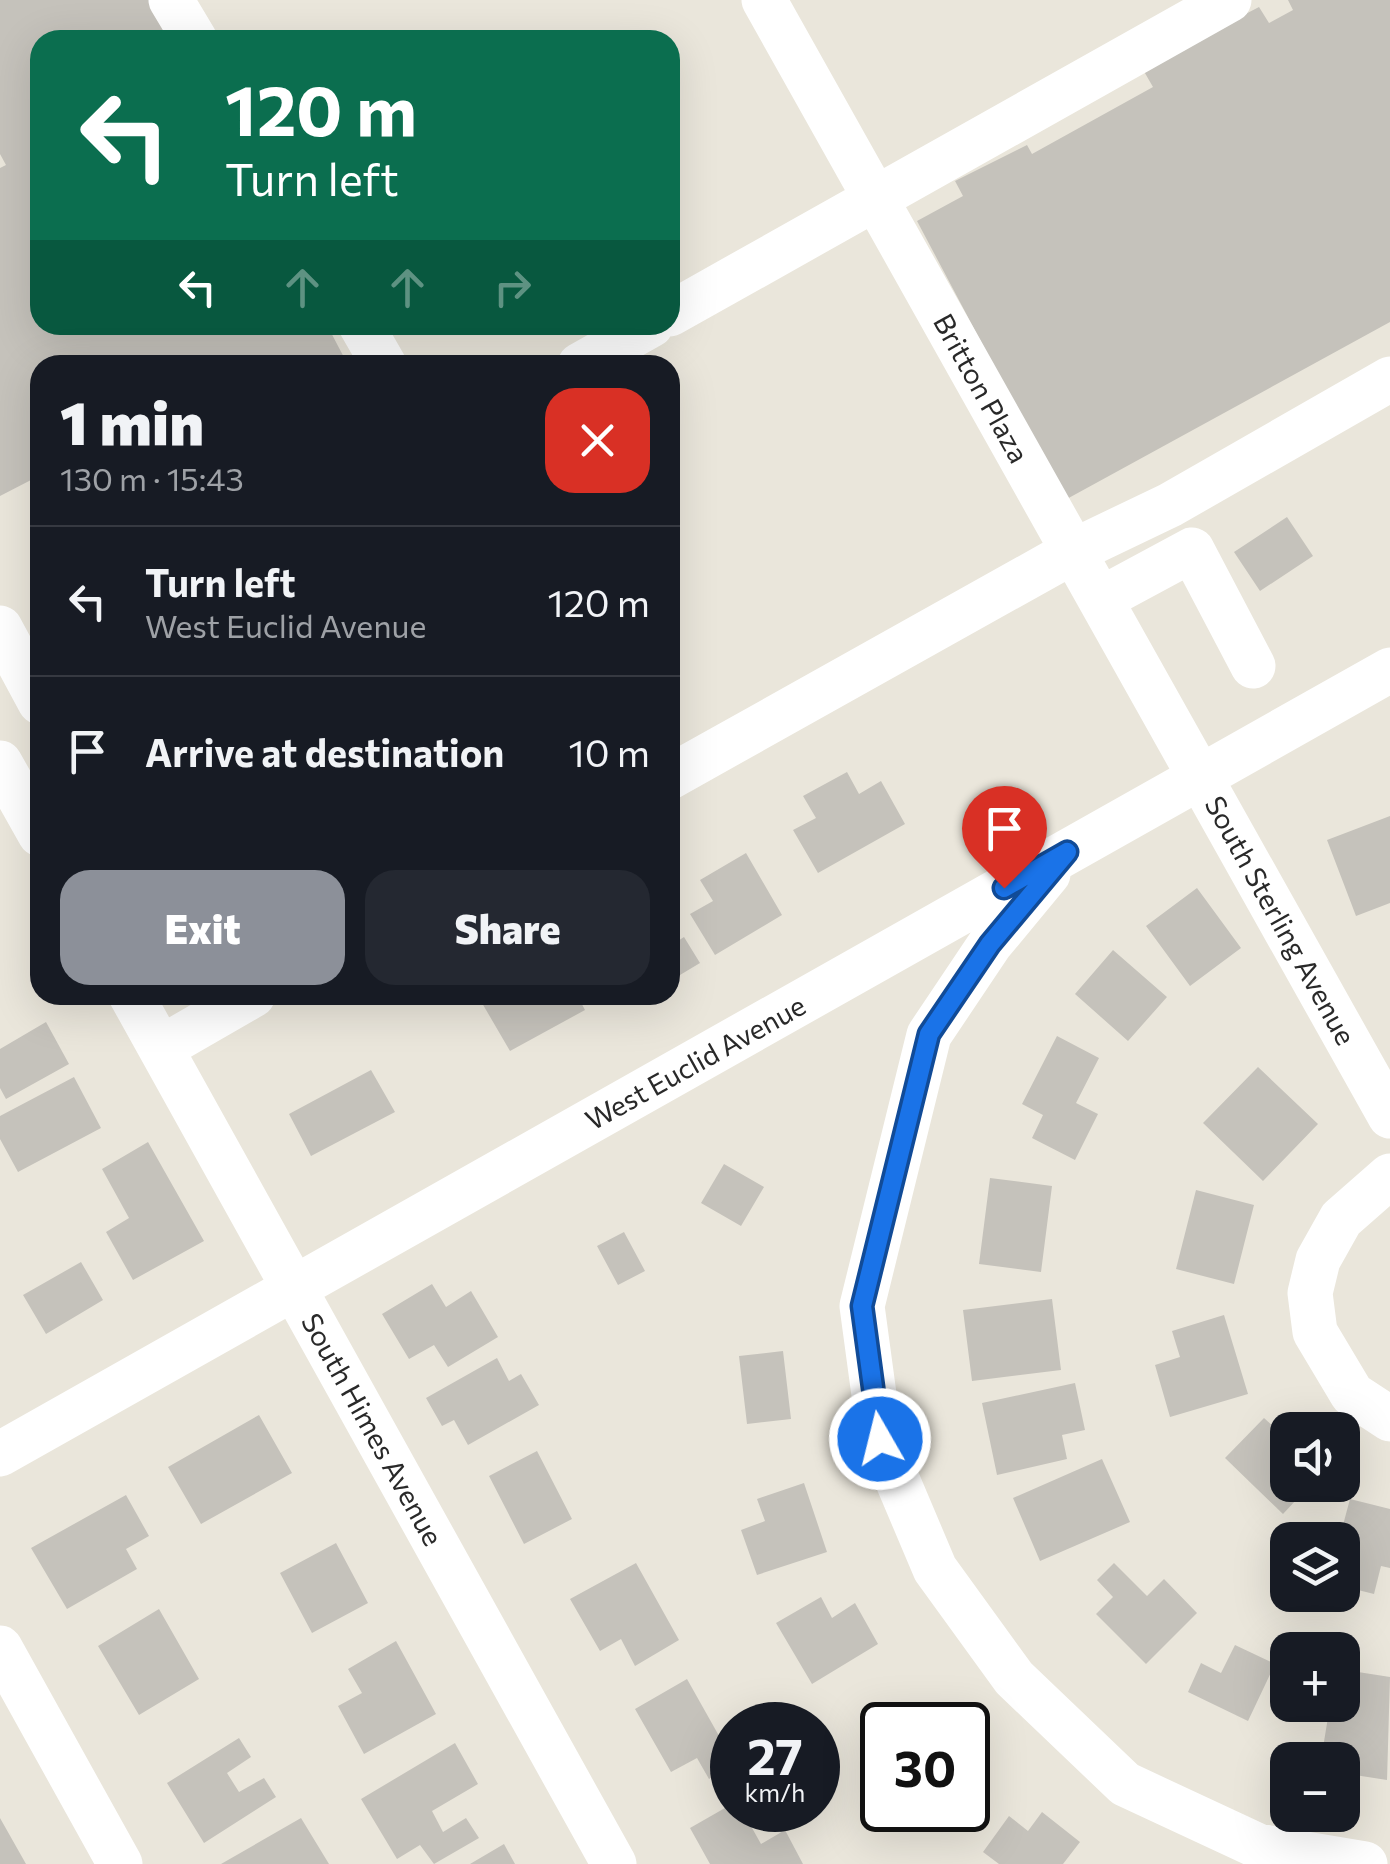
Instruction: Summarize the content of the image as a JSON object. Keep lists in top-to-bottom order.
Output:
{
  "streets": {
    "street": [
      "Britton Plaza",
      "South Sterling Avenue",
      "West Euclid Avenue",
      "South Himes Avenue"
    ]
  },
  "crossings": [
    ["Britton Plaza", "South Sterling Avenue"],
    ["Britton Plaza", "West Euclid Avenue"],
    ["South Sterling Avenue", "West Euclid Avenue"],
    ["West Euclid Avenue", "South Himes Avenue"]
  ],
  "page": {
    "turn": ["120 m", "Turn left"],
    "heading": ["1 min", "130 m · 15:43"],
    "list": [
      {
        "name": "Turn left",
        "note": "West Euclid Avenue",
        "value": "120 m"
      },
      {
        "name": "Arrive at destination",
        "value": "10 m"
      }
    ],
    "buttons": ["Exit", "Share"],
    "map_buttons": ["+", "−"],
    "speed": "27 km/h",
    "limit": "30"
  }
}
